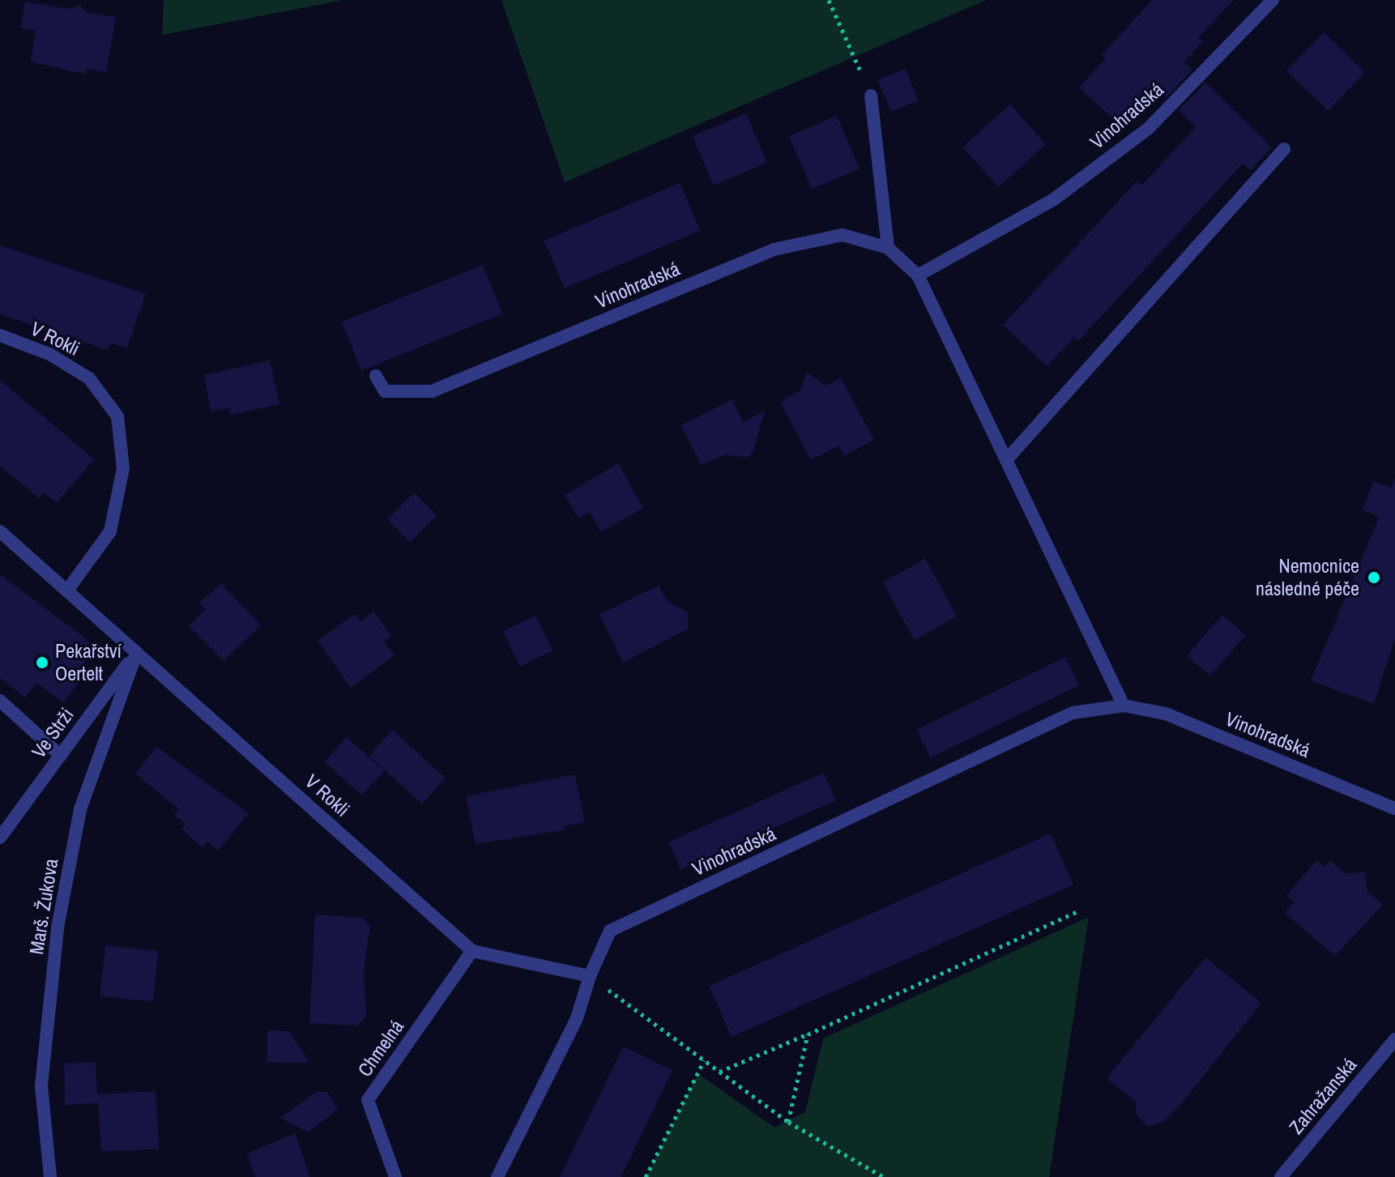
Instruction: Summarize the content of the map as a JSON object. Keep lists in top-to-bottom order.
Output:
{
  "streets": {
    "street": [
      "Vinohradská",
      "V Rokli",
      "Ve Strži",
      "Marš. Žukova",
      "Chmelná",
      "Zahražanská"
    ]
  },
  "crossings": [
    ["Vinohradská", "V Rokli"],
    ["V Rokli", "Ve Strži"],
    ["V Rokli", "Marš. Žukova"],
    ["V Rokli", "Chmelná"],
    ["Ve Strži", "Marš. Žukova"]
  ],
  "places": ["Nemocnice následné péče", "Pekařství Oertelt"]
}
